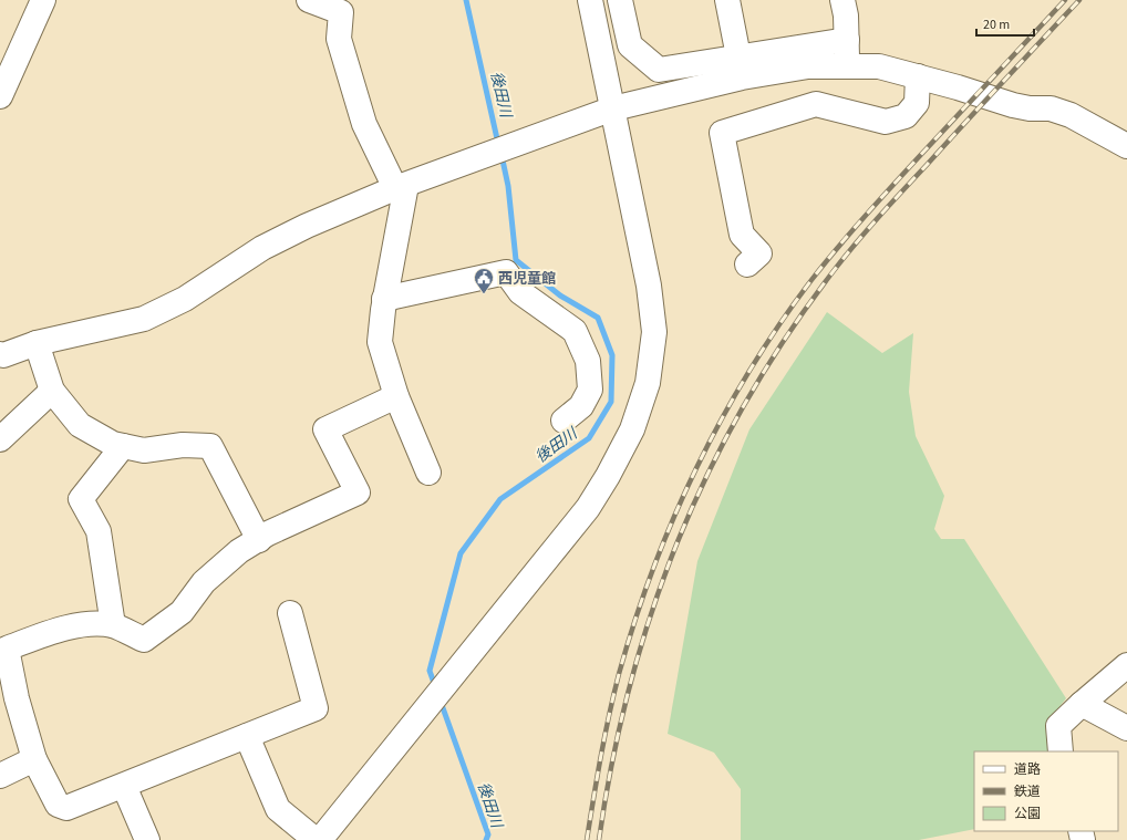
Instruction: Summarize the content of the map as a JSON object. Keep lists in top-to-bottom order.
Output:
{
  "water": ["後田川"],
  "places": {
    "public building": ["西児童館"]
  },
  "legend": ["道路", "鉄道", "公園"],
  "scale_bar": "20 m"
}
